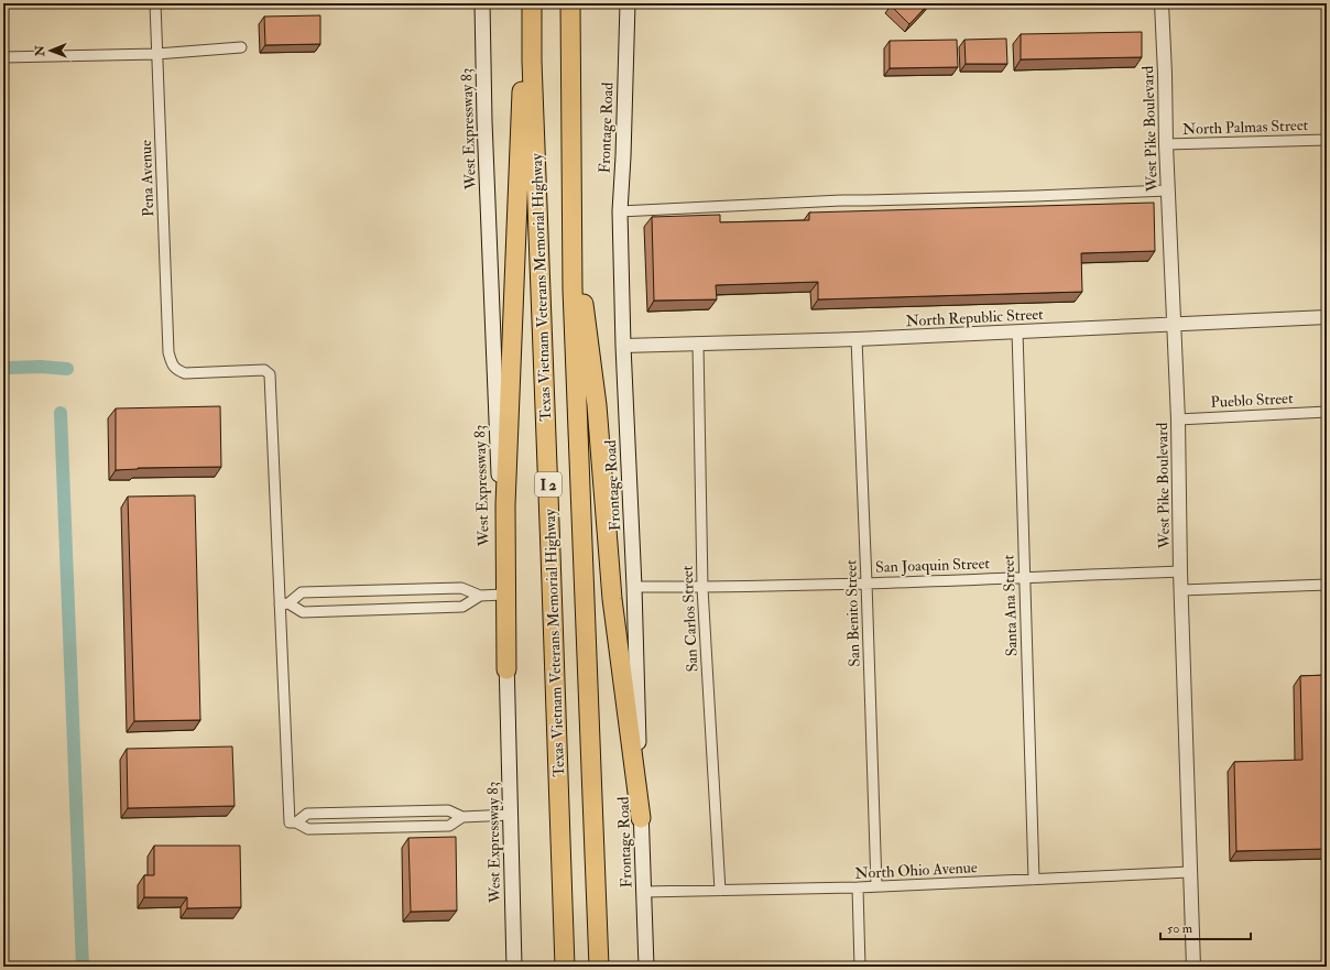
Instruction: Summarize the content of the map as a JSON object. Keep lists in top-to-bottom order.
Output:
{
  "streets": {
    "highway": ["Texas Vietnam Veterans Memorial Highway", "I 2"],
    "main road": ["Frontage Road", "West Expressway 83"],
    "street": [
      "North Palmas Street",
      "West Pike Boulevard",
      "Pena Avenue",
      "North Republic Street",
      "Pueblo Street",
      "San Joaquin Street",
      "Santa Ana Street",
      "San Benito Street",
      "San Carlos Street",
      "North Ohio Avenue"
    ]
  },
  "crossings": [
    ["North Palmas Street", "West Pike Boulevard"],
    ["Frontage Road", "North Republic Street"],
    ["Frontage Road", "San Joaquin Street"],
    ["Frontage Road", "North Ohio Avenue"],
    ["West Pike Boulevard", "North Republic Street"],
    ["West Pike Boulevard", "Pueblo Street"],
    ["West Pike Boulevard", "San Joaquin Street"],
    ["West Pike Boulevard", "North Ohio Avenue"],
    ["North Republic Street", "Santa Ana Street"],
    ["North Republic Street", "San Benito Street"],
    ["North Republic Street", "San Carlos Street"],
    ["San Joaquin Street", "Santa Ana Street"],
    ["San Joaquin Street", "San Benito Street"],
    ["San Joaquin Street", "San Carlos Street"],
    ["Santa Ana Street", "North Ohio Avenue"],
    ["San Benito Street", "North Ohio Avenue"],
    ["San Carlos Street", "North Ohio Avenue"]
  ],
  "scale_bar": "50 m",
  "north": "left"
}
